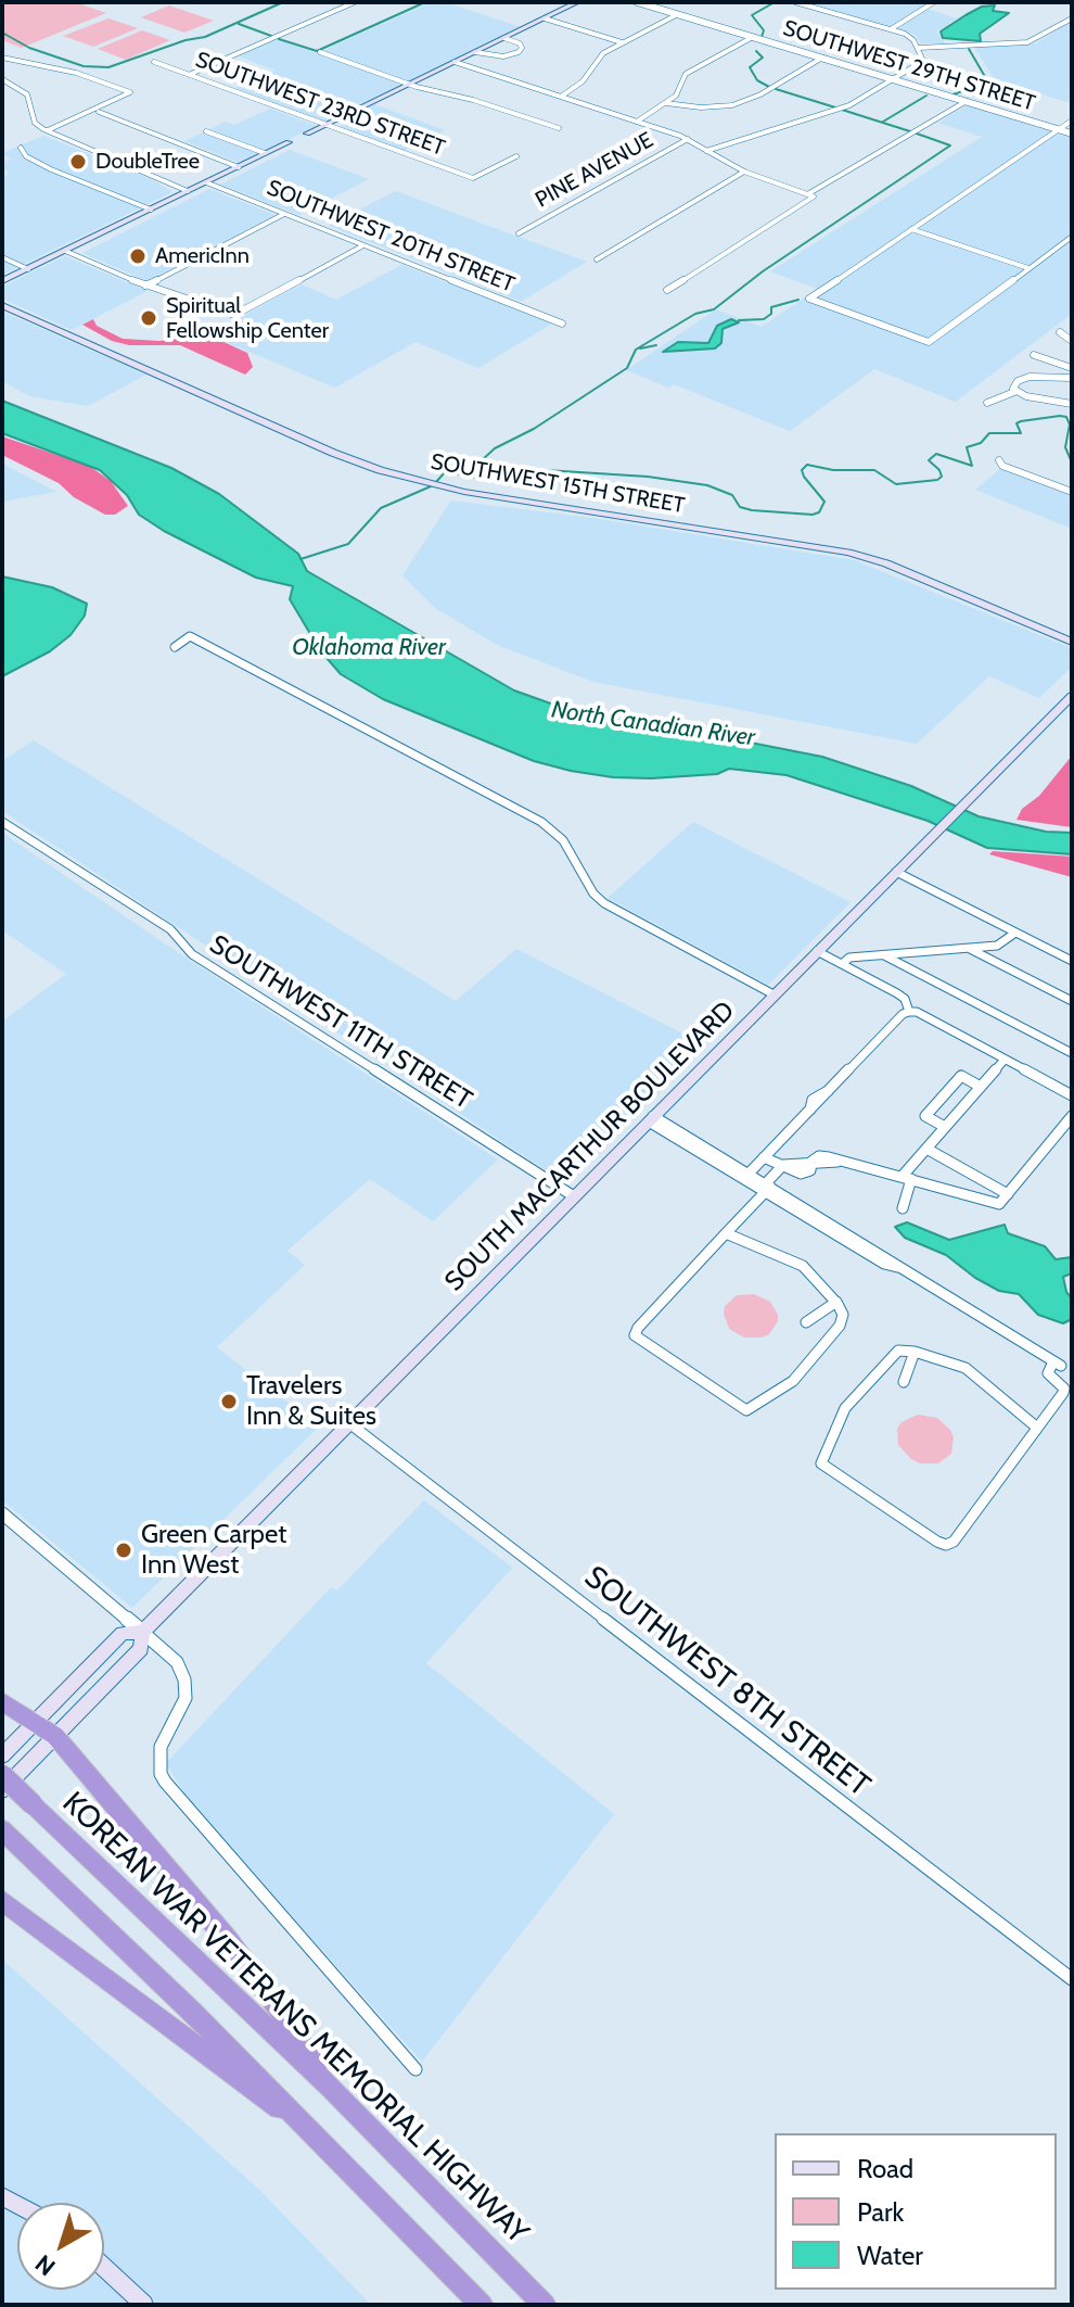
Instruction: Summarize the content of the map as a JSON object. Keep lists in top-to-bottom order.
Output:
{
  "streets": {
    "highway": ["KOREAN WAR VETERANS MEMORIAL HIGHWAY"],
    "main road": ["SOUTHWEST 15TH STREET", "SOUTH MACARTHUR BOULEVARD"],
    "street": [
      "SOUTHWEST 29TH STREET",
      "SOUTHWEST 23RD STREET",
      "PINE AVENUE",
      "SOUTHWEST 20TH STREET",
      "SOUTHWEST 11TH STREET",
      "SOUTHWEST 8TH STREET"
    ]
  },
  "crossings": [
    ["SOUTHWEST 11TH STREET", "SOUTH MACARTHUR BOULEVARD"],
    ["SOUTH MACARTHUR BOULEVARD", "SOUTHWEST 8TH STREET"]
  ],
  "water": ["Oklahoma River", "North Canadian River"],
  "places": [
    "DoubleTree",
    "AmericInn",
    "Spiritual Fellowship Center",
    "Travelers Inn & Suites",
    "Green Carpet Inn West"
  ],
  "legend": ["Road", "Park", "Water"],
  "north": "bottom left"
}
